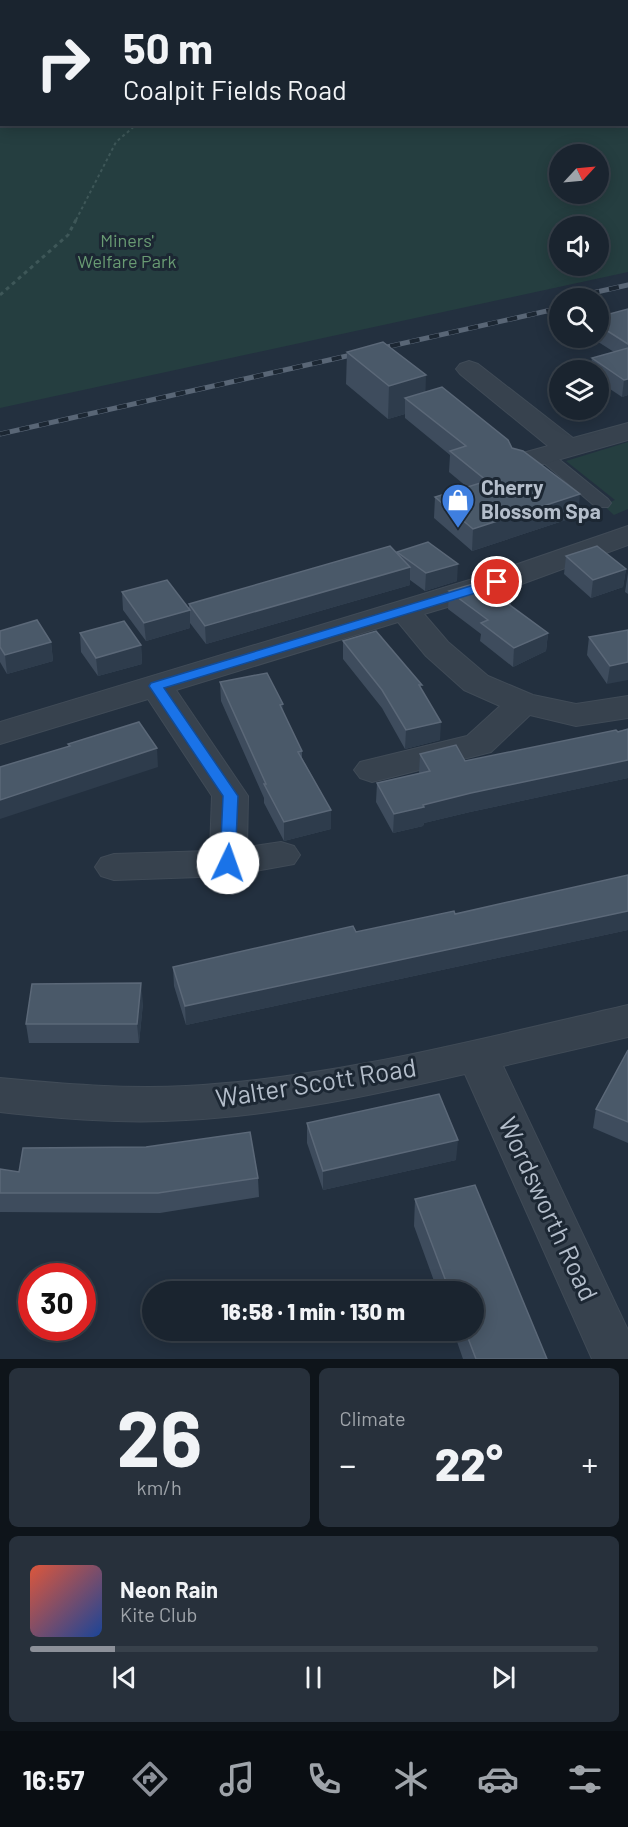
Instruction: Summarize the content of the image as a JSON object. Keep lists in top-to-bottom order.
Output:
{
  "streets": {
    "street": ["Walter Scott Road", "Wordsworth Road"]
  },
  "crossings": [
    ["Walter Scott Road", "Wordsworth Road"]
  ],
  "parks": ["Miners' Welfare Park"],
  "places": {
    "shop": ["Cherry Blossom Spa"]
  },
  "north": "top right",
  "page": {
    "turn": ["50 m", "Coalpit Fields Road"],
    "limit": "30",
    "trip": "16:58 · 1 min · 130 m",
    "tile": [
      ["26", "km/h"],
      "Climate"
    ],
    "heat": ["−", "22°", "+"],
    "song": ["Neon Rain", "Kite Club"],
    "tabs": "16:57"
  }
}
